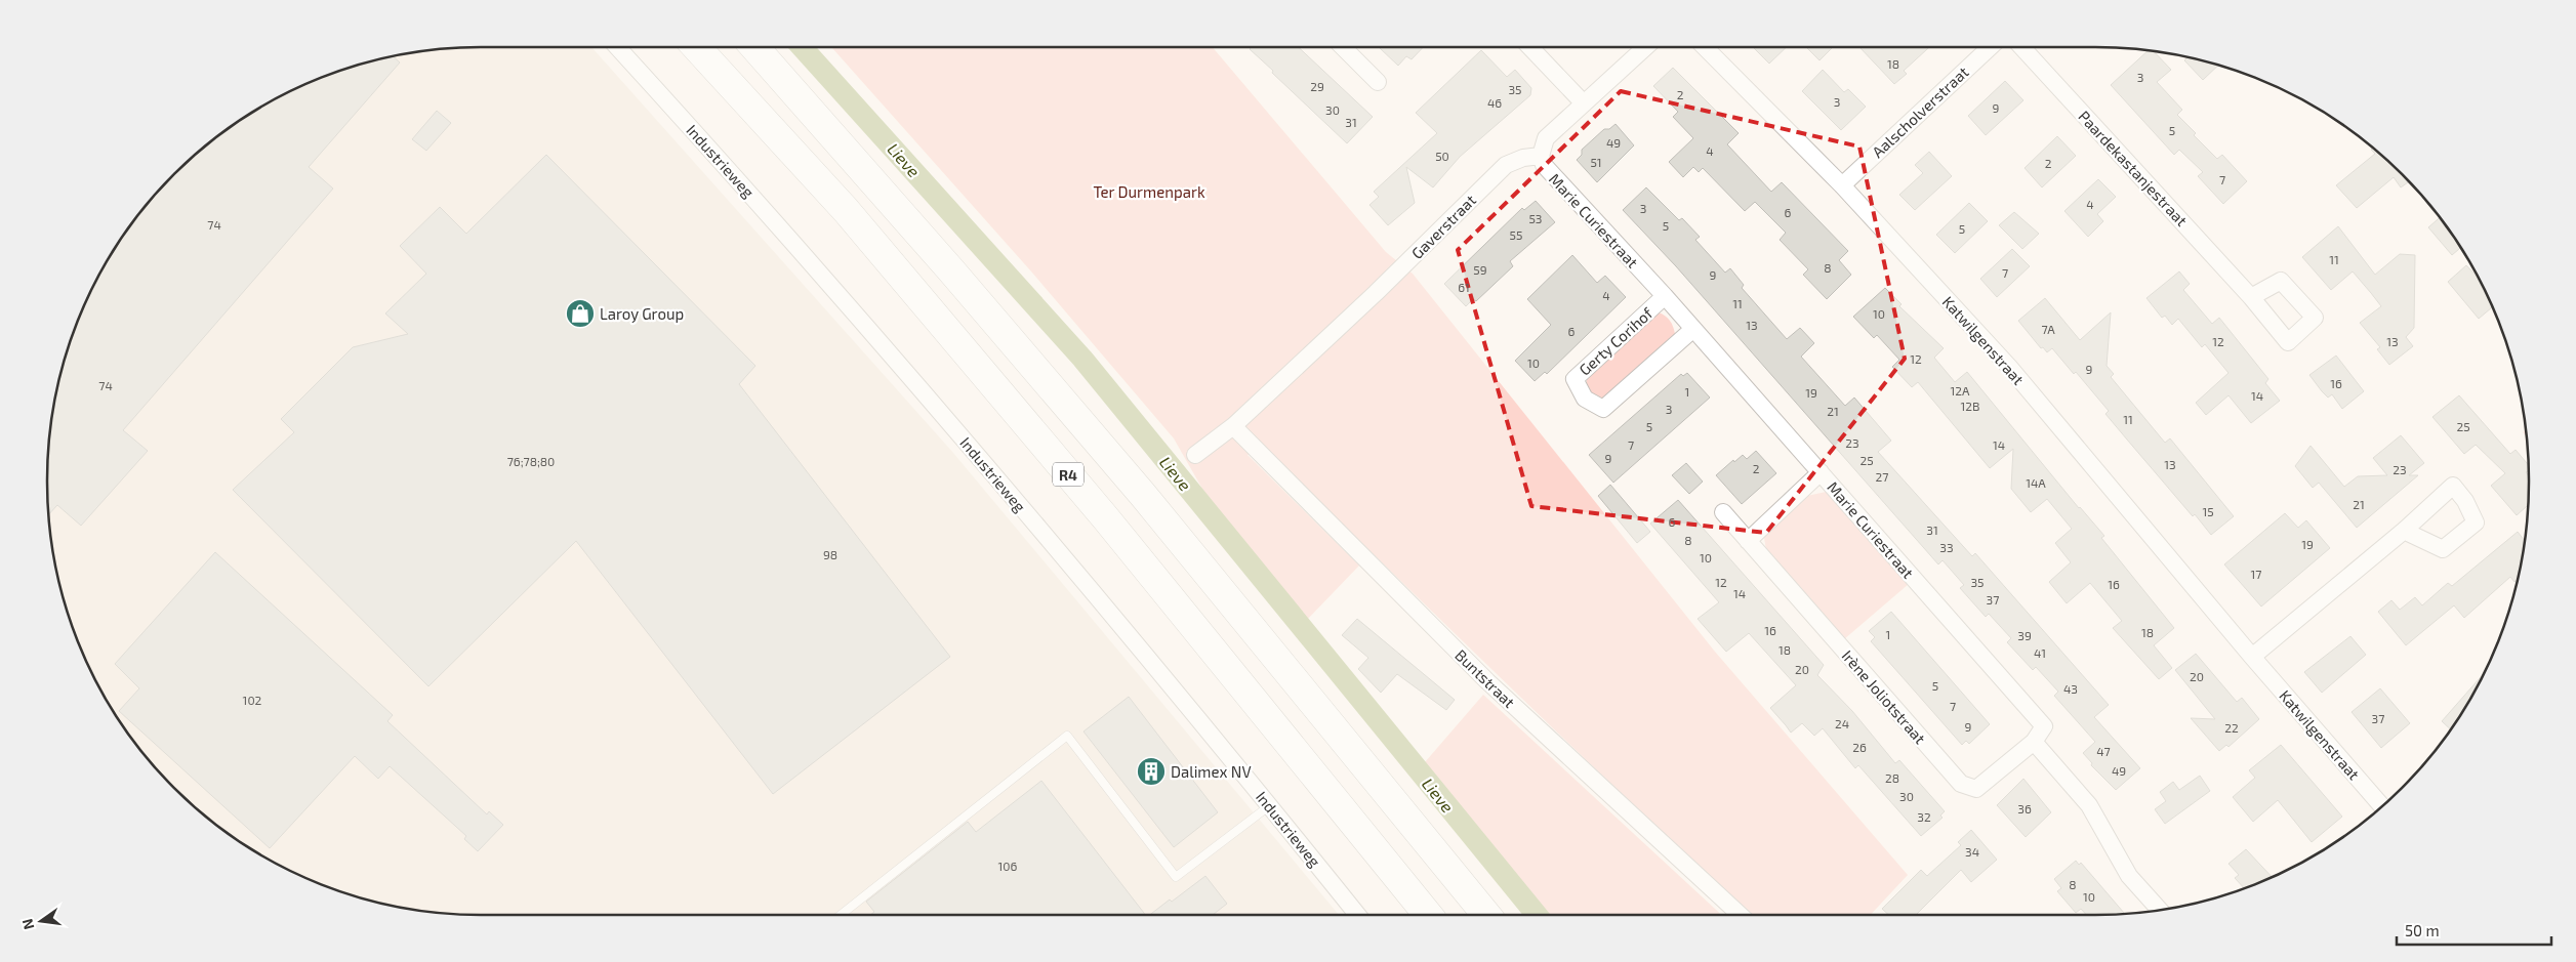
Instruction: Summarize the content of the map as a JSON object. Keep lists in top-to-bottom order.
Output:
{
  "streets": {
    "highway": ["R4"],
    "street": [
      "Aalscholverstraat",
      "Industrieweg",
      "Paardekastanjestraat",
      "Marie Curiestraat",
      "Gaverstraat",
      "Katwilgenstraat",
      "Gerty Corihof",
      "Buntstraat",
      "Irène Joliotstraat"
    ]
  },
  "crossings": [
    ["Aalscholverstraat", "Katwilgenstraat"],
    ["Marie Curiestraat", "Gaverstraat"],
    ["Marie Curiestraat", "Gerty Corihof"],
    ["Marie Curiestraat", "Irène Joliotstraat"],
    ["Gaverstraat", "Buntstraat"]
  ],
  "water": ["Lieve"],
  "parks": ["Ter Durmenpark"],
  "places": {
    "shop": ["Laroy Group"],
    "building": ["Dalimex NV"]
  },
  "house_numbers": [
    "18",
    "3",
    "29",
    "35",
    "2",
    "3",
    "46",
    "9",
    "30",
    "31",
    "5",
    "49",
    "4",
    "50",
    "51",
    "2",
    "7",
    "4",
    "3",
    "6",
    "53",
    "74",
    "5",
    "5",
    "55",
    "11",
    "8",
    "59",
    "7",
    "9",
    "61",
    "4",
    "11",
    "10",
    "13",
    "7A",
    "6",
    "12",
    "13",
    "12",
    "10",
    "9",
    "16",
    "74",
    "12A",
    "1",
    "19",
    "14",
    "12B",
    "3",
    "21",
    "11",
    "5",
    "25",
    "23",
    "7",
    "14",
    "9",
    "25",
    "76;78;80",
    "13",
    "2",
    "23",
    "27",
    "14A",
    "21",
    "15",
    "6",
    "31",
    "8",
    "19",
    "33",
    "98",
    "10",
    "17",
    "12",
    "35",
    "16",
    "14",
    "37",
    "16",
    "18",
    "1",
    "39",
    "18",
    "41",
    "20",
    "20",
    "5",
    "43",
    "102",
    "7",
    "37",
    "24",
    "9",
    "22",
    "26",
    "47",
    "49",
    "28",
    "30",
    "36",
    "32",
    "34",
    "106",
    "8",
    "10"
  ],
  "scale_bar": "50 m",
  "north": "left"
}
